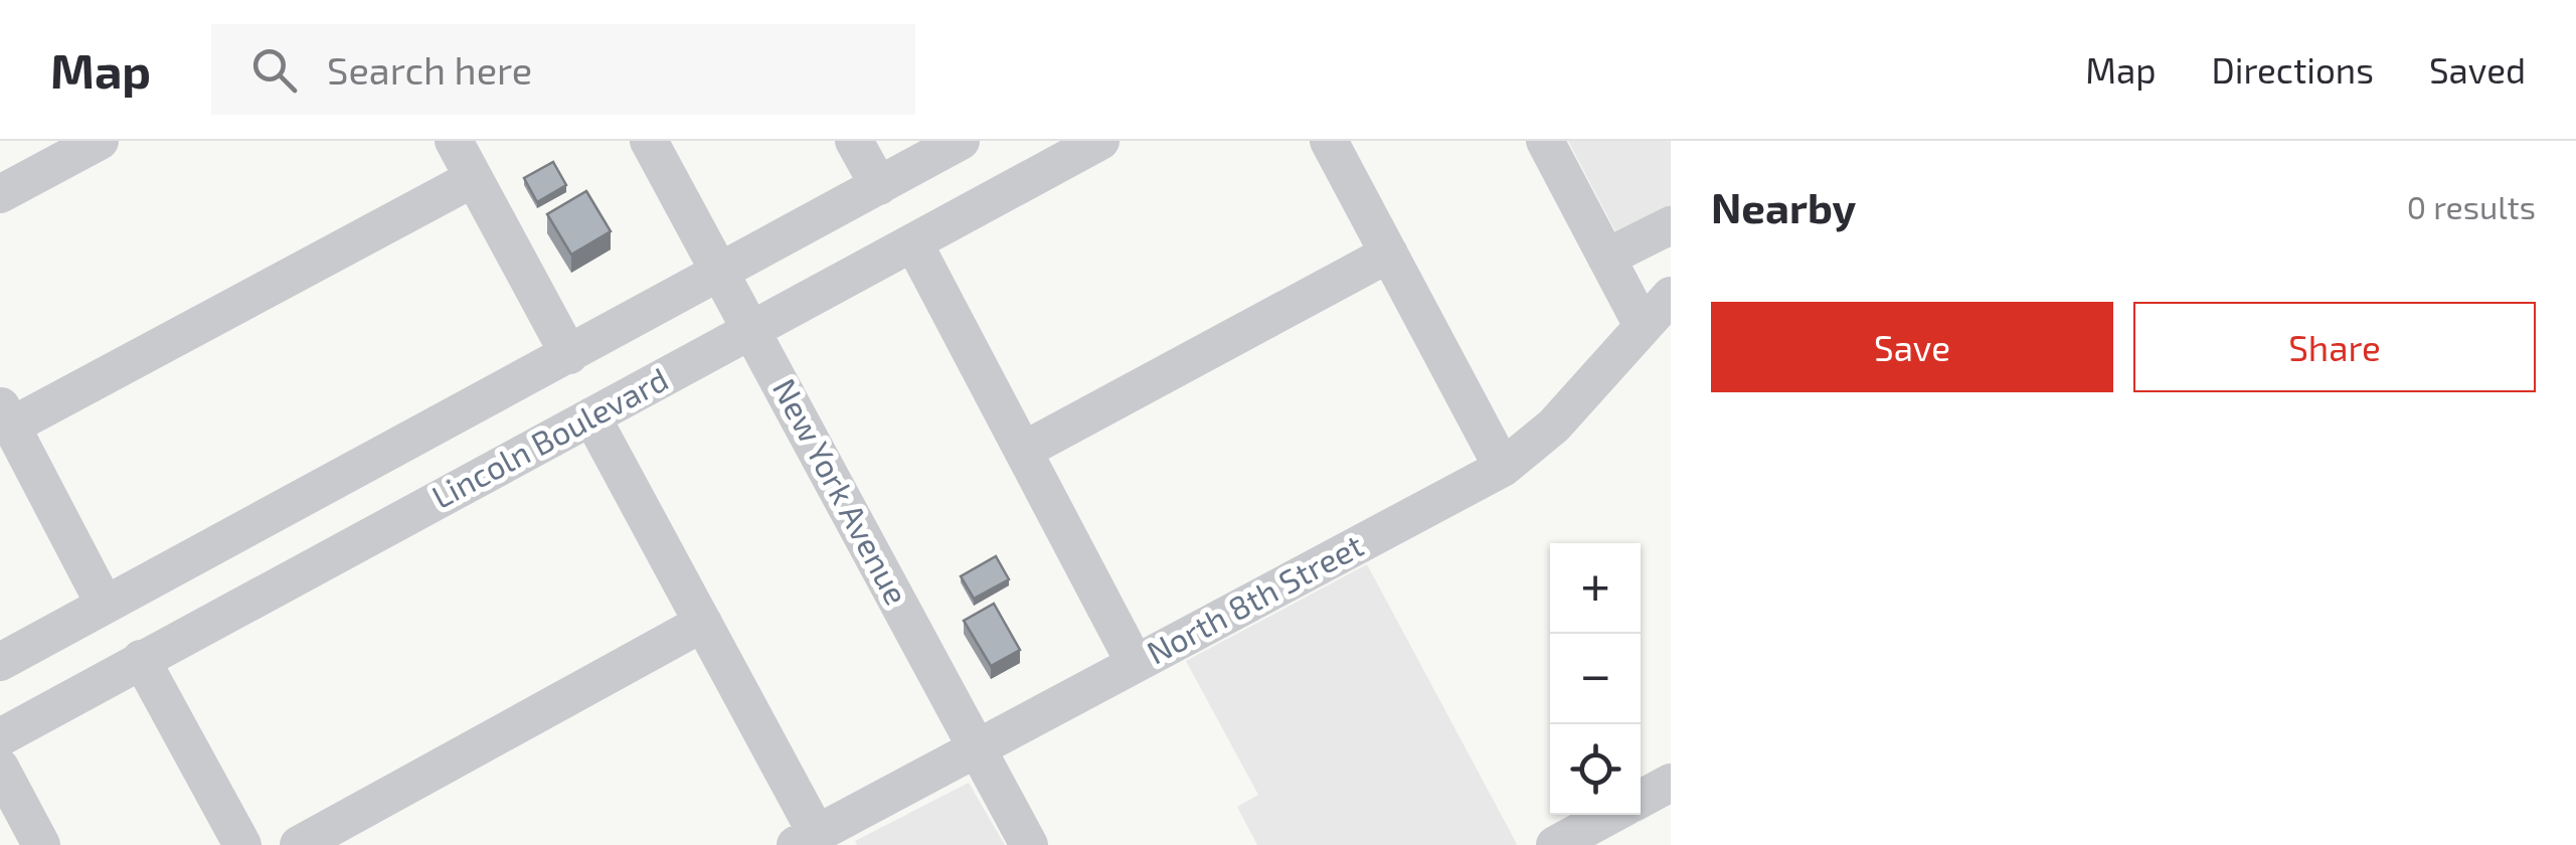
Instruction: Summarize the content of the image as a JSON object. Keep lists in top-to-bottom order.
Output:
{
  "streets": {
    "street": ["Lincoln Boulevard", "New York Avenue", "North 8th Street"]
  },
  "crossings": [
    ["Lincoln Boulevard", "New York Avenue"],
    ["New York Avenue", "North 8th Street"]
  ],
  "page": {
    "header": "Map",
    "search": "Search here",
    "nav": ["Map", "Directions", "Saved"],
    "heading": ["Nearby", "0 results"],
    "buttons": ["Save", "Share"],
    "map_buttons": ["+", "−"]
  }
}
